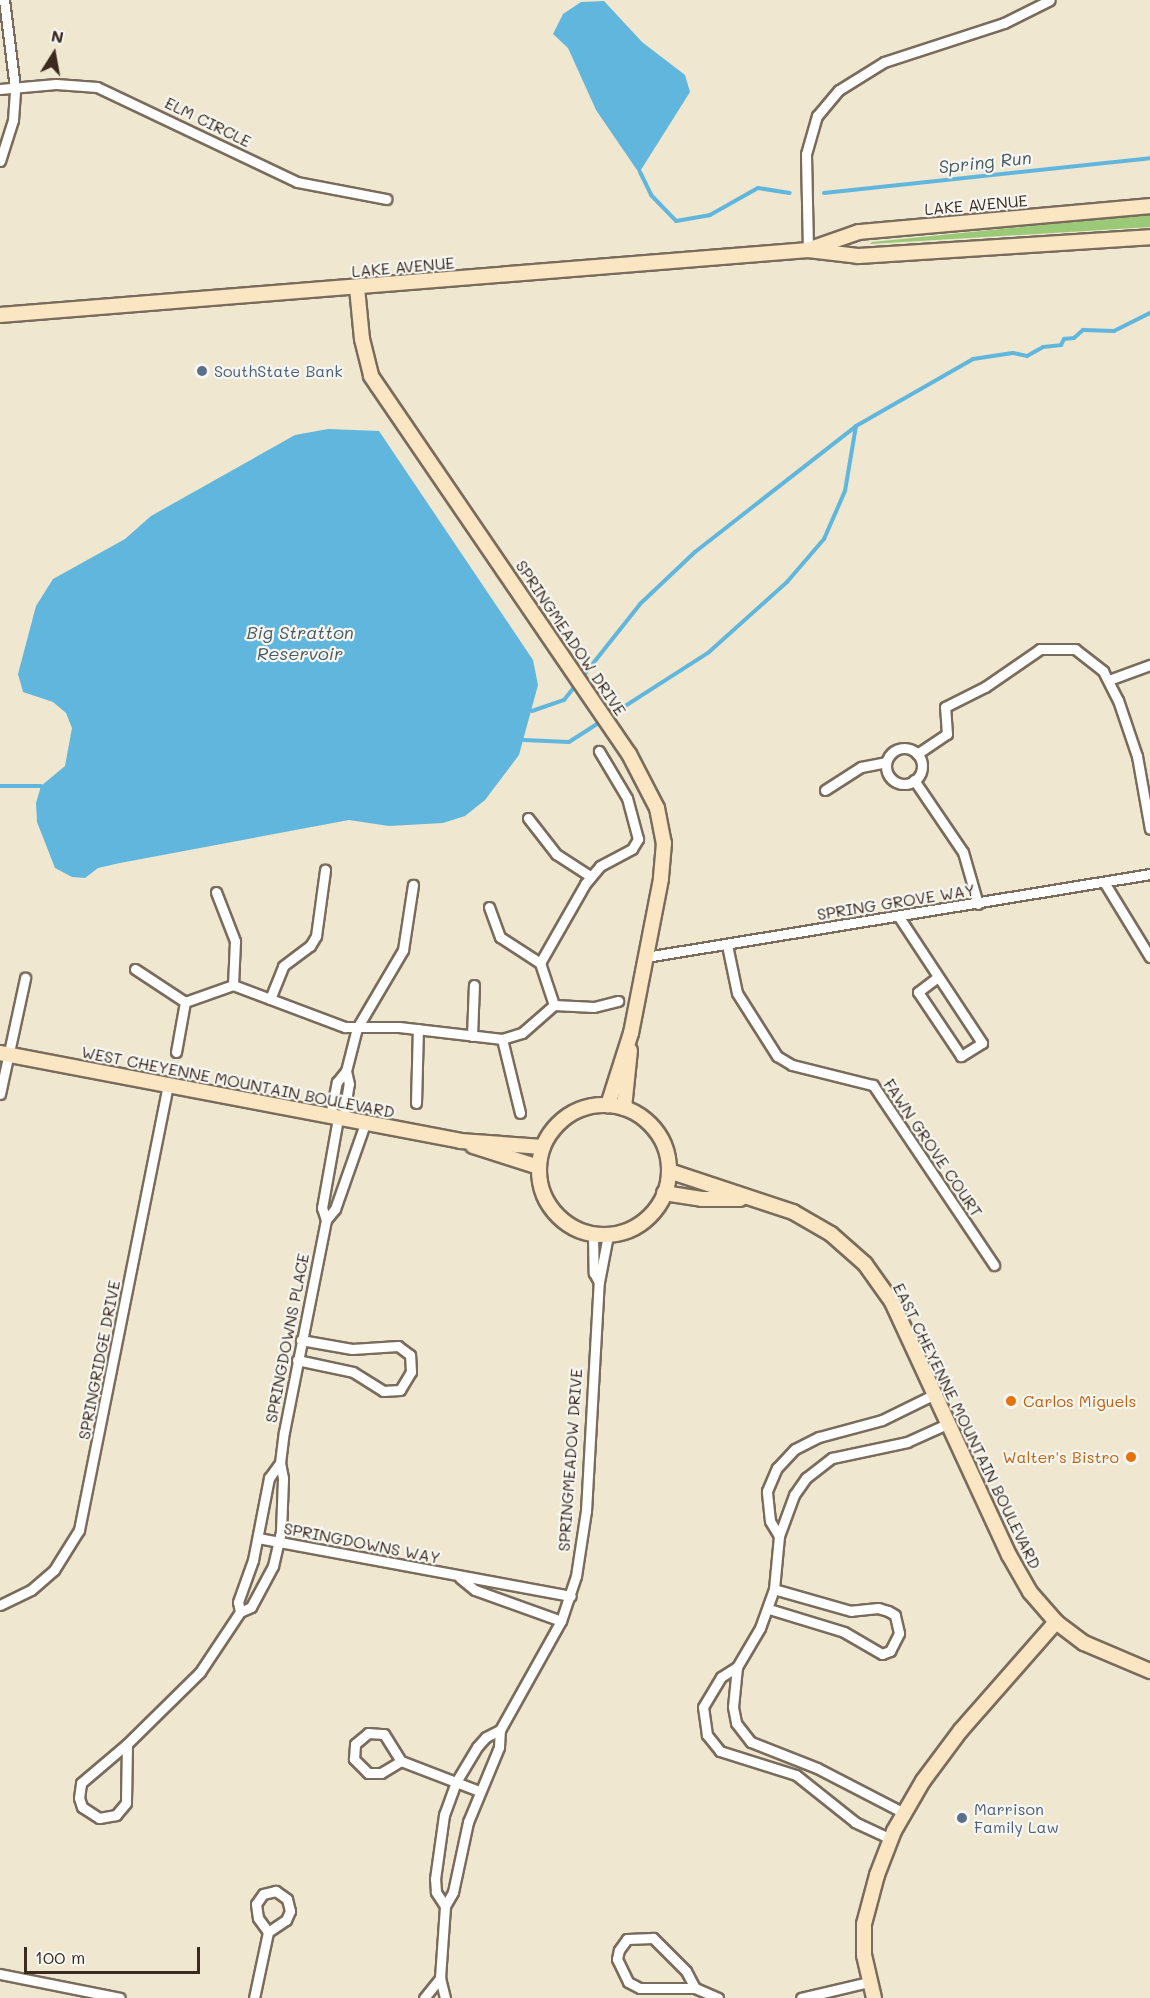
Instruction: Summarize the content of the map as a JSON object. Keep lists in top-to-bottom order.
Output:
{
  "streets": {
    "street": [
      "ELM CIRCLE",
      "LAKE AVENUE",
      "SPRINGMEADOW DRIVE",
      "SPRING GROVE WAY",
      "WEST CHEYENNE MOUNTAIN BOULEVARD",
      "FAWN GROVE COURT",
      "SPRINGDOWNS PLACE",
      "SPRINGRIDGE DRIVE",
      "EAST CHEYENNE MOUNTAIN BOULEVARD",
      "SPRINGDOWNS WAY"
    ]
  },
  "crossings": [
    ["LAKE AVENUE", "SPRINGMEADOW DRIVE"],
    ["SPRINGMEADOW DRIVE", "SPRING GROVE WAY"],
    ["SPRINGMEADOW DRIVE", "WEST CHEYENNE MOUNTAIN BOULEVARD"],
    ["SPRINGMEADOW DRIVE", "EAST CHEYENNE MOUNTAIN BOULEVARD"],
    ["SPRINGMEADOW DRIVE", "SPRINGDOWNS WAY"],
    ["SPRING GROVE WAY", "FAWN GROVE COURT"],
    ["WEST CHEYENNE MOUNTAIN BOULEVARD", "SPRINGDOWNS PLACE"],
    ["WEST CHEYENNE MOUNTAIN BOULEVARD", "SPRINGRIDGE DRIVE"],
    ["WEST CHEYENNE MOUNTAIN BOULEVARD", "EAST CHEYENNE MOUNTAIN BOULEVARD"],
    ["SPRINGDOWNS PLACE", "SPRINGDOWNS WAY"]
  ],
  "water": ["Spring Run", "Big Stratton Reservoir"],
  "places": [
    "SouthState Bank",
    "Carlos Miguels",
    "Walter's Bistro",
    "Marrison Family Law"
  ],
  "scale_bar": "100 m",
  "north": "top"
}
